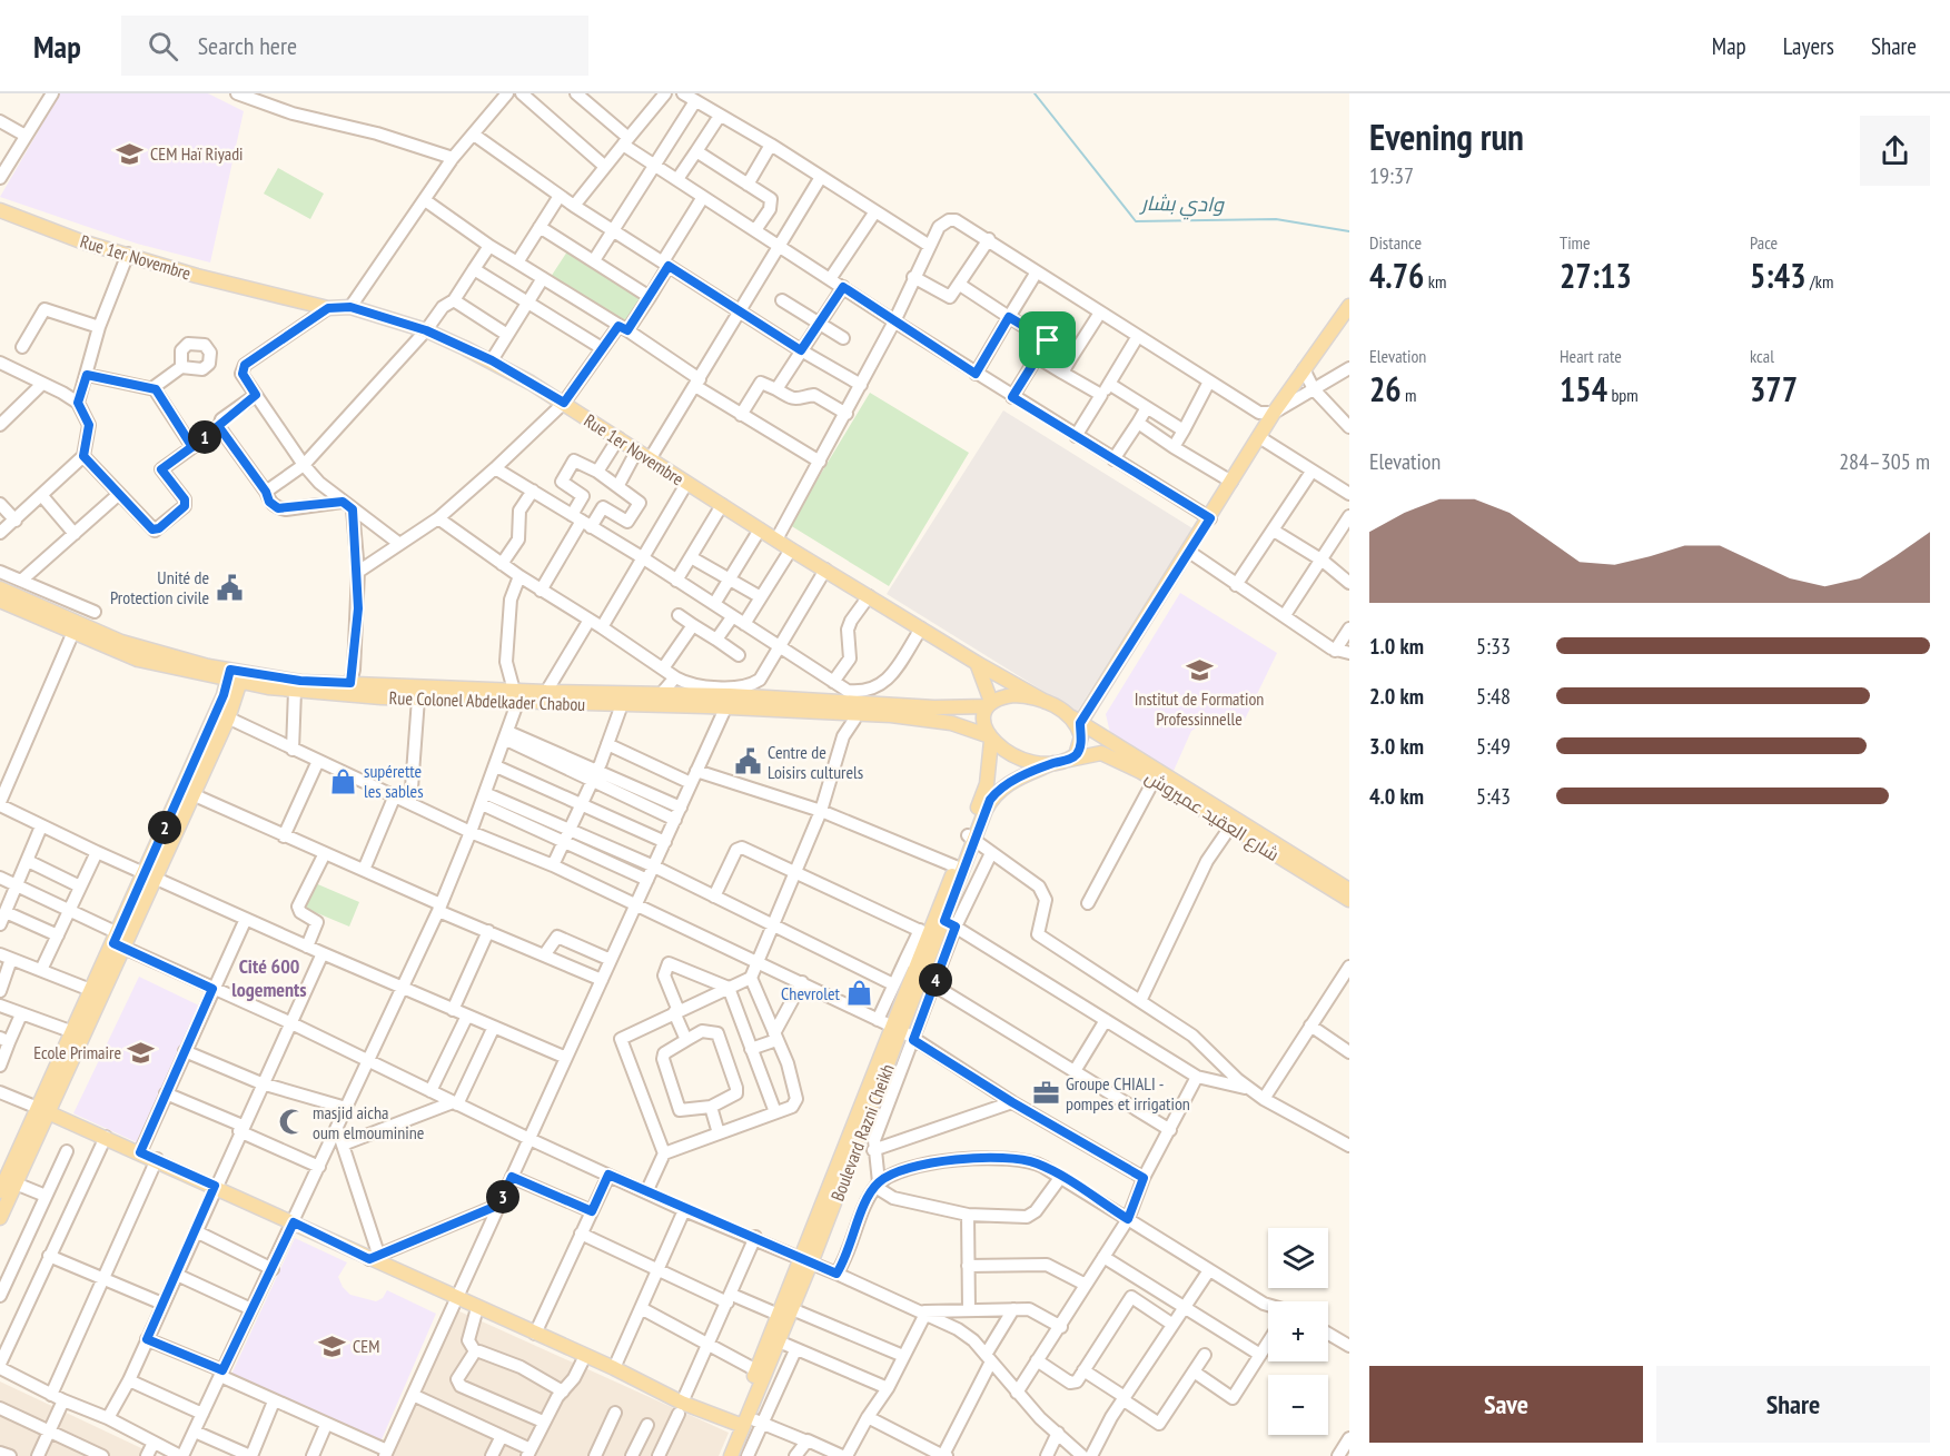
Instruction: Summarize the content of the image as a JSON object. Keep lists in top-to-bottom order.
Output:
{
  "streets": {
    "main road": [
      "Rue 1er Novembre",
      "Rue Colonel Abdelkader Chabou",
      "شارع العقيد عميروش",
      "Boulevard Razni Cheikh"
    ]
  },
  "crossings": [
    ["Rue 1er Novembre", "Rue Colonel Abdelkader Chabou"],
    ["Rue 1er Novembre", "شارع العقيد عميروش"],
    ["Rue 1er Novembre", "Boulevard Razni Cheikh"],
    ["Rue Colonel Abdelkader Chabou", "شارع العقيد عميروش"],
    ["Rue Colonel Abdelkader Chabou", "Boulevard Razni Cheikh"],
    ["شارع العقيد عميروش", "Boulevard Razni Cheikh"]
  ],
  "districts": ["Cité 600 logements"],
  "water": ["وادي بشار"],
  "places": {
    "school or university": [
      "CEM Haï Riyadi",
      "Institut de Formation Professinnelle",
      "Ecole Primaire",
      "CEM"
    ],
    "public building": ["Unité de Protection civile", "Centre de Loisirs culturels"],
    "shop": ["supérette les sables", "Chevrolet"],
    "office": ["Groupe CHIALI - pompes et irrigation"],
    "mosque": ["masjid aicha oum elmouminine"]
  },
  "page": {
    "header": "Map",
    "search": "Search here",
    "nav": ["Map", "Layers", "Share"],
    "heading": ["Evening run", "19:37"],
    "stats": [
      ["Distance", "4.76 km"],
      ["Time", "27:13"],
      ["Pace", "5:43 /km"],
      ["Elevation", "26 m"],
      ["Heart rate", "154 bpm"],
      ["kcal", "377"]
    ],
    "pins": [
      "1",
      "2",
      "4",
      "3"
    ],
    "chart": ["Elevation", "284–305 m"],
    "list": [
      {
        "name": "1.0 km",
        "note": "5:33"
      },
      {
        "name": "2.0 km",
        "note": "5:48"
      },
      {
        "name": "3.0 km",
        "note": "5:49"
      },
      {
        "name": "4.0 km",
        "note": "5:43"
      }
    ],
    "map_buttons": ["+", "−"],
    "buttons": ["Save", "Share"]
  }
}
